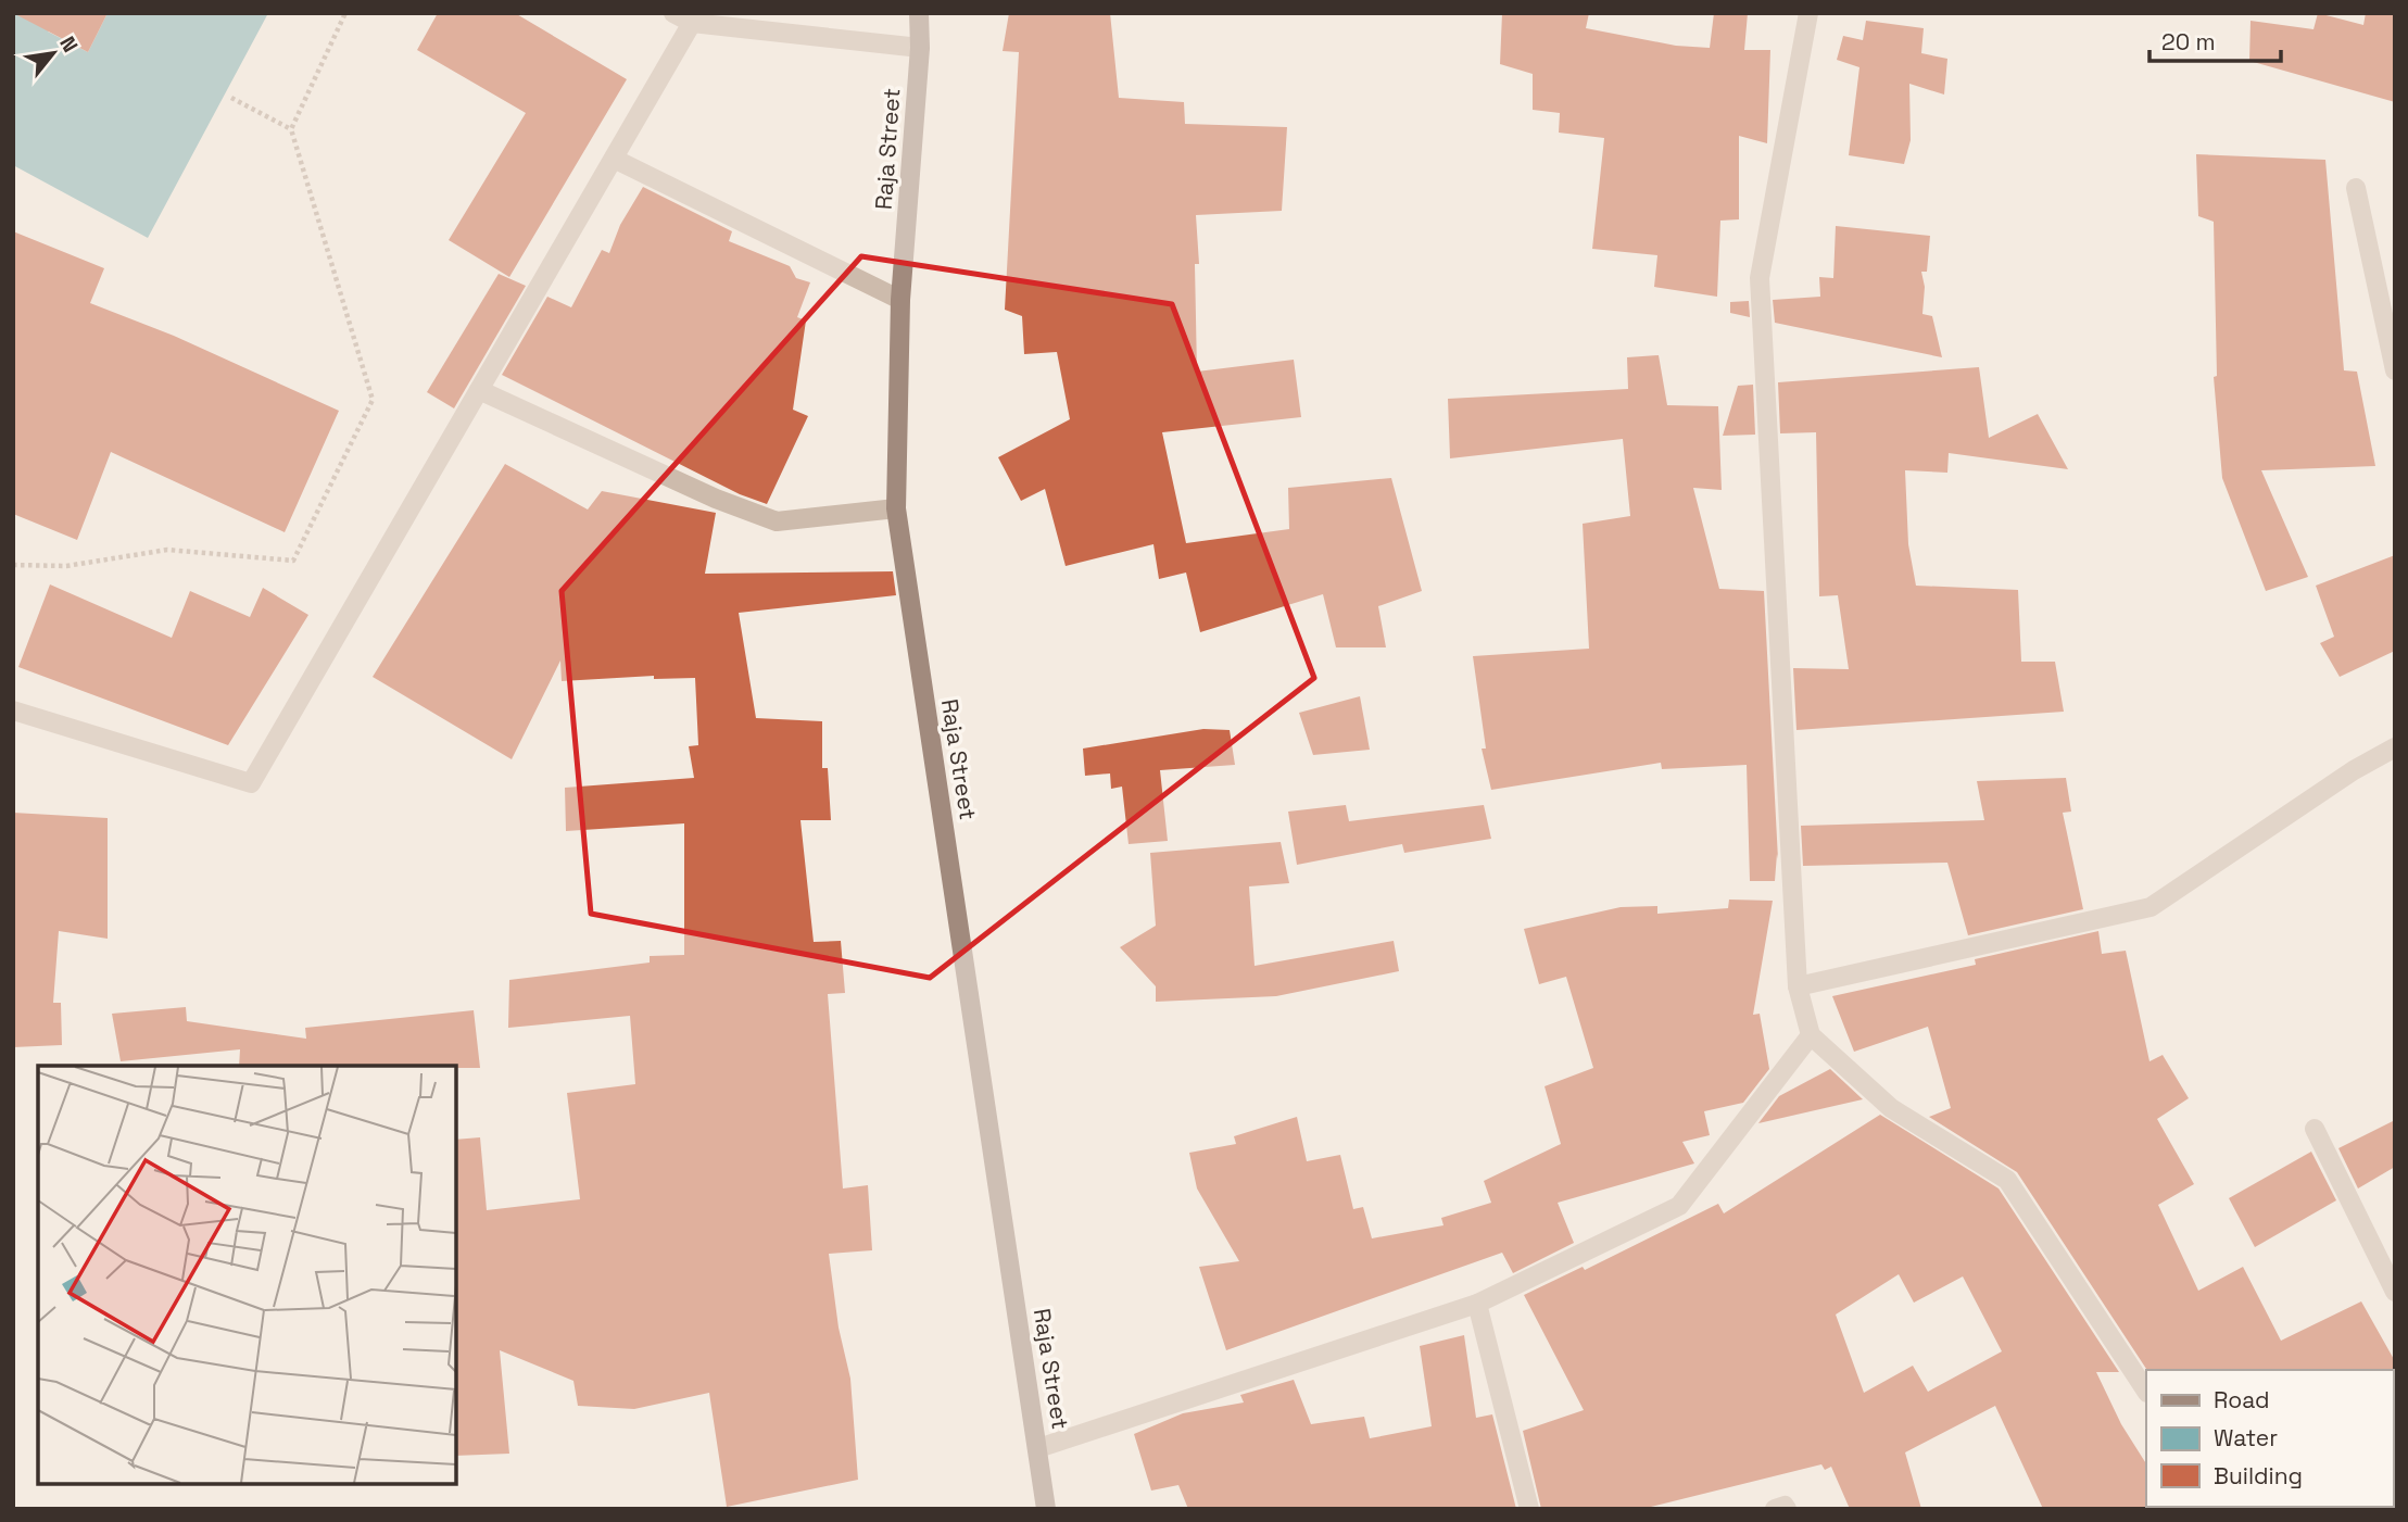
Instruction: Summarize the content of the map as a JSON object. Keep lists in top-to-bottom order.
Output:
{
  "streets": {
    "main road": ["Raja Street"]
  },
  "legend": ["Road", "Water", "Building"],
  "scale_bar": "20 m",
  "north": "top right"
}
